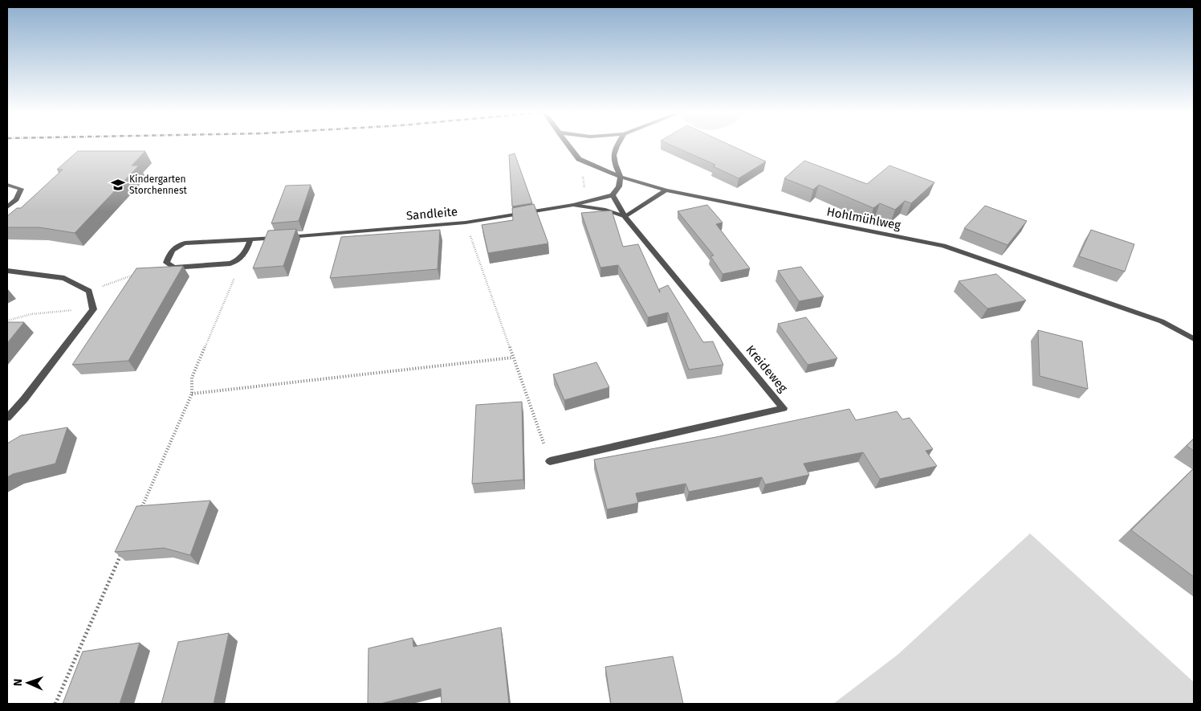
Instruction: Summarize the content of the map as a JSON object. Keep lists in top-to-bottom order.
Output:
{
  "streets": {
    "street": ["Sandleite", "Hohlmühlweg", "Kreideweg"]
  },
  "crossings": [
    ["Sandleite", "Kreideweg"]
  ],
  "places": {
    "school or university": ["Kindergarten Storchennest"]
  },
  "north": "left"
}
